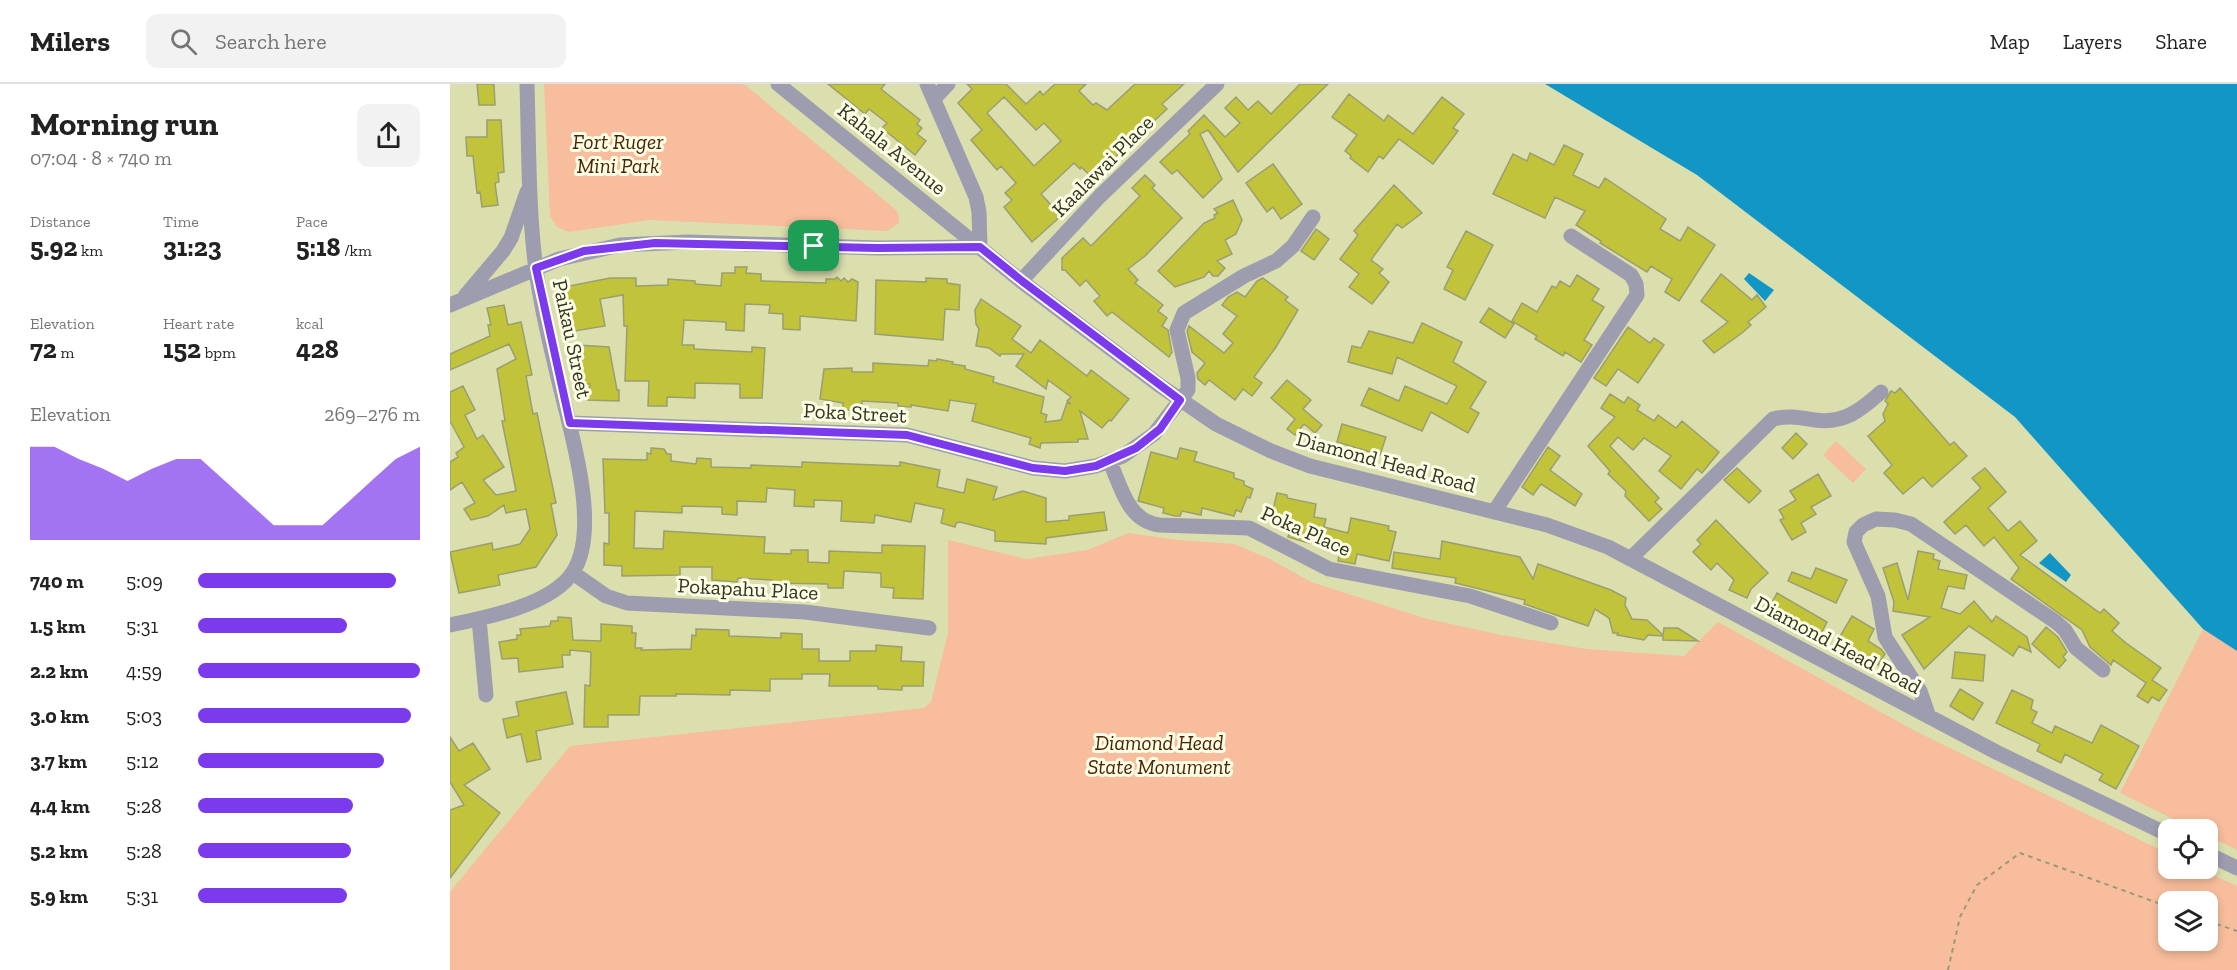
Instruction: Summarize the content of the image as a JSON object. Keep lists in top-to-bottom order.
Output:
{
  "streets": {
    "street": [
      "Kahala Avenue",
      "Kaalawai Place",
      "Paikau Street",
      "Poka Street",
      "Diamond Head Road",
      "Poka Place",
      "Pokapahu Place"
    ]
  },
  "crossings": [
    ["Kahala Avenue", "Diamond Head Road"],
    ["Kaalawai Place", "Diamond Head Road"],
    ["Paikau Street", "Poka Street"],
    ["Paikau Street", "Pokapahu Place"],
    ["Poka Street", "Diamond Head Road"],
    ["Poka Street", "Poka Place"]
  ],
  "parks": ["Fort Ruger Mini Park", "Diamond Head State Monument"],
  "page": {
    "header": "Milers",
    "search": "Search here",
    "nav": ["Map", "Layers", "Share"],
    "heading": ["Morning run", "07:04 · 8 × 740 m"],
    "stats": [
      ["Distance", "5.92 km"],
      ["Time", "31:23"],
      ["Pace", "5:18 /km"],
      ["Elevation", "72 m"],
      ["Heart rate", "152 bpm"],
      ["kcal", "428"]
    ],
    "chart": ["Elevation", "269–276 m"],
    "list": [
      {
        "name": "740 m",
        "note": "5:09"
      },
      {
        "name": "1.5 km",
        "note": "5:31"
      },
      {
        "name": "2.2 km",
        "note": "4:59"
      },
      {
        "name": "3.0 km",
        "note": "5:03"
      },
      {
        "name": "3.7 km",
        "note": "5:12"
      },
      {
        "name": "4.4 km",
        "note": "5:28"
      },
      {
        "name": "5.2 km",
        "note": "5:28"
      },
      {
        "name": "5.9 km",
        "note": "5:31"
      }
    ]
  }
}
